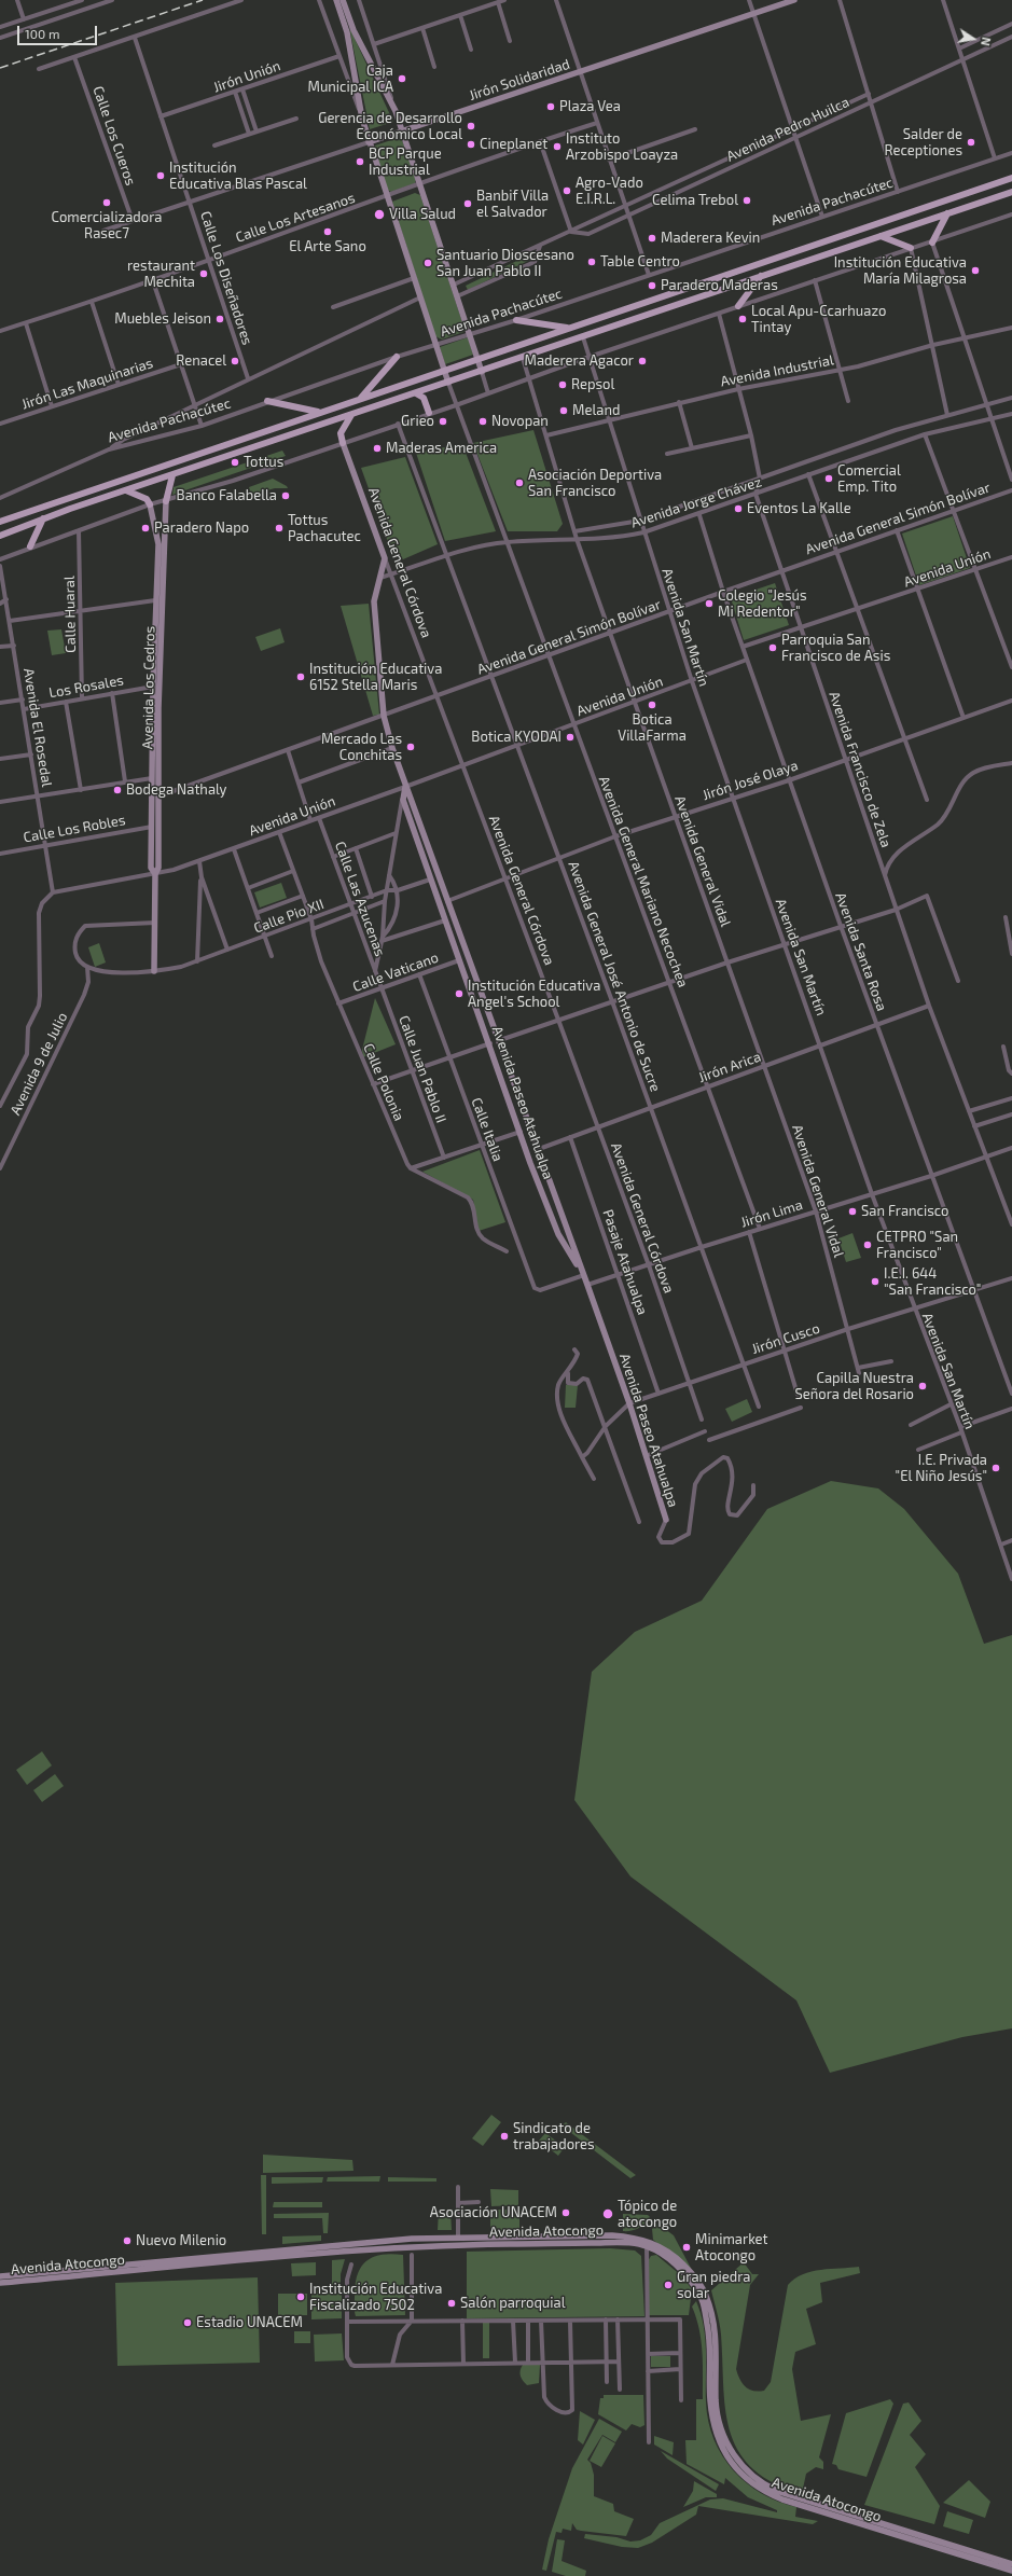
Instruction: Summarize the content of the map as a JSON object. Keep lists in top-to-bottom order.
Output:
{
  "streets": {
    "main road": [
      "Jirón Solidaridad",
      "Avenida General Córdova",
      "Avenida Los Cedros",
      "Avenida Paseo Atahualpa",
      "Avenida Atocongo"
    ],
    "street": [
      "Jirón Unión",
      "Avenida Pedro Huilca",
      "Calle Los Cueros",
      "Avenida Pachacútec",
      "Calle Los Artesanos",
      "Calle Los Diseñadores",
      "Avenida Industrial",
      "Jirón Las Maquinarias",
      "Avenida Jorge Chávez",
      "Avenida General Simón Bolívar",
      "Avenida Unión",
      "Calle Huaral",
      "Avenida San Martín",
      "Los Rosales",
      "Avenida El Rosedal",
      "Avenida Francisco de Zela",
      "Jirón José Olaya",
      "Calle Los Robles",
      "Avenida General Vidal",
      "Avenida General Mariano Necochea",
      "Calle Las Azucenas",
      "Calle Pio XII",
      "Avenida Santa Rosa",
      "Calle Vaticano",
      "Avenida General José Antonio de Sucre",
      "Avenida 9 de Julio",
      "Jirón Arica",
      "Calle Juan Pablo II",
      "Calle Polonia",
      "Calle Italia",
      "Jirón Lima",
      "Pasaje Atahualpa",
      "Jirón Cusco"
    ]
  },
  "crossings": [
    ["Jirón Unión", "Calle Los Diseñadores"],
    ["Jirón Solidaridad", "Calle Los Cueros"],
    ["Jirón Solidaridad", "Calle Los Diseñadores"],
    ["Calle Los Artesanos", "Calle Los Diseñadores"],
    ["Avenida Industrial", "Avenida San Martín"],
    ["Avenida Industrial", "Avenida General Vidal"],
    ["Avenida Jorge Chávez", "Avenida General Córdova"],
    ["Avenida Jorge Chávez", "Avenida San Martín"],
    ["Avenida Jorge Chávez", "Avenida Francisco de Zela"],
    ["Avenida Jorge Chávez", "Avenida General Vidal"],
    ["Avenida Jorge Chávez", "Avenida General Mariano Necochea"],
    ["Avenida Jorge Chávez", "Avenida Santa Rosa"],
    ["Avenida Jorge Chávez", "Avenida General José Antonio de Sucre"],
    ["Avenida Jorge Chávez", "Avenida Paseo Atahualpa"],
    ["Avenida General Simón Bolívar", "Avenida General Córdova"],
    ["Avenida General Simón Bolívar", "Avenida San Martín"],
    ["Avenida General Simón Bolívar", "Avenida Los Cedros"],
    ["Avenida General Simón Bolívar", "Avenida Francisco de Zela"],
    ["Avenida General Simón Bolívar", "Avenida General Vidal"],
    ["Avenida General Simón Bolívar", "Avenida General Mariano Necochea"],
    ["Avenida General Simón Bolívar", "Avenida Santa Rosa"],
    ["Avenida General Simón Bolívar", "Avenida General José Antonio de Sucre"],
    ["Avenida General Simón Bolívar", "Avenida Paseo Atahualpa"],
    ["Avenida General Córdova", "Avenida Unión"],
    ["Avenida General Córdova", "Jirón José Olaya"],
    ["Avenida General Córdova", "Jirón Arica"],
    ["Avenida General Córdova", "Avenida Paseo Atahualpa"],
    ["Avenida General Córdova", "Jirón Lima"],
    ["Avenida General Córdova", "Jirón Cusco"],
    ["Avenida Unión", "Avenida San Martín"],
    ["Avenida Unión", "Avenida Los Cedros"],
    ["Avenida Unión", "Avenida El Rosedal"],
    ["Avenida Unión", "Avenida Francisco de Zela"],
    ["Avenida Unión", "Avenida General Vidal"],
    ["Avenida Unión", "Avenida General Mariano Necochea"],
    ["Avenida Unión", "Calle Las Azucenas"],
    ["Avenida Unión", "Avenida Santa Rosa"],
    ["Avenida Unión", "Avenida General José Antonio de Sucre"],
    ["Avenida Unión", "Calle Polonia"],
    ["Avenida Unión", "Avenida Paseo Atahualpa"],
    ["Calle Huaral", "Los Rosales"],
    ["Avenida San Martín", "Jirón José Olaya"],
    ["Avenida San Martín", "Jirón Arica"],
    ["Avenida San Martín", "Jirón Lima"],
    ["Avenida San Martín", "Jirón Cusco"],
    ["Los Rosales", "Avenida Los Cedros"],
    ["Los Rosales", "Avenida El Rosedal"],
    ["Avenida Los Cedros", "Calle Los Robles"],
    ["Avenida Los Cedros", "Calle Pio XII"],
    ["Avenida El Rosedal", "Calle Los Robles"],
    ["Avenida Francisco de Zela", "Jirón José Olaya"],
    ["Avenida Francisco de Zela", "Jirón Arica"],
    ["Avenida Francisco de Zela", "Jirón Lima"],
    ["Jirón José Olaya", "Avenida General Vidal"],
    ["Jirón José Olaya", "Avenida General Mariano Necochea"],
    ["Jirón José Olaya", "Avenida Santa Rosa"],
    ["Jirón José Olaya", "Avenida General José Antonio de Sucre"],
    ["Jirón José Olaya", "Avenida Paseo Atahualpa"],
    ["Avenida General Vidal", "Jirón Arica"],
    ["Avenida General Vidal", "Jirón Lima"],
    ["Avenida General Vidal", "Jirón Cusco"],
    ["Avenida General Mariano Necochea", "Jirón Arica"],
    ["Avenida General Mariano Necochea", "Jirón Lima"],
    ["Calle Las Azucenas", "Calle Pio XII"],
    ["Calle Las Azucenas", "Calle Vaticano"],
    ["Calle Las Azucenas", "Calle Juan Pablo II"],
    ["Calle Pio XII", "Avenida 9 de Julio"],
    ["Calle Pio XII", "Calle Polonia"],
    ["Calle Pio XII", "Avenida Paseo Atahualpa"],
    ["Avenida Santa Rosa", "Jirón Arica"],
    ["Avenida Santa Rosa", "Jirón Lima"],
    ["Avenida Santa Rosa", "Jirón Cusco"],
    ["Calle Vaticano", "Calle Juan Pablo II"],
    ["Calle Vaticano", "Calle Polonia"],
    ["Calle Vaticano", "Avenida Paseo Atahualpa"],
    ["Calle Vaticano", "Calle Italia"],
    ["Avenida General José Antonio de Sucre", "Jirón Arica"],
    ["Avenida General José Antonio de Sucre", "Jirón Lima"],
    ["Avenida General José Antonio de Sucre", "Jirón Cusco"],
    ["Jirón Arica", "Avenida Paseo Atahualpa"],
    ["Jirón Arica", "Pasaje Atahualpa"],
    ["Avenida Paseo Atahualpa", "Calle Italia"],
    ["Avenida Paseo Atahualpa", "Jirón Lima"],
    ["Avenida Paseo Atahualpa", "Jirón Cusco"],
    ["Jirón Lima", "Pasaje Atahualpa"],
    ["Pasaje Atahualpa", "Jirón Cusco"]
  ],
  "places": [
    "Caja Municipal ICA",
    "Plaza Vea",
    "Gerencia de Desarrollo Económico Local",
    "Salder de Receptiones",
    "Cineplanet",
    "Instituto Arzobispo Loayza",
    "BCP Parque Industrial",
    "Institución Educativa Blas Pascal",
    "Agro-Vado E.I.R.L.",
    "Celima Trebol",
    "Comercializadora Rasec7",
    "Banbif Villa el Salvador",
    "Villa Salud",
    "El Arte Sano",
    "Maderera Kevin",
    "Table Centro",
    "Santuario Dioscesano San Juan Pablo II",
    "Institución Educativa María Milagrosa",
    "restaurant Mechita",
    "Paradero Maderas",
    "Muebles Jeison",
    "Local Apu-Ccarhuazo Tintay",
    "Renacel",
    "Maderera Agacor",
    "Repsol",
    "Meland",
    "Grieo",
    "Novopan",
    "Maderas America",
    "Tottus",
    "Comercial Emp. Tito",
    "Asociación Deportiva San Francisco",
    "Banco Falabella",
    "Eventos La Kalle",
    "Paradero Napo",
    "Tottus Pachacutec",
    "Colegio \"Jesús Mi Redentor\"",
    "Parroquia San Francisco de Asis",
    "Institución Educativa 6152 Stella Maris",
    "Botica VillaFarma",
    "Botica KYODAI",
    "Mercado Las Conchitas",
    "Bodega Nathaly",
    "Institución Educativa Angel's School",
    "San Francisco",
    "CETPRO \"San Francisco\"",
    "I.E.I. 644 \"San Francisco\"",
    "Capilla Nuestra Señora del Rosario",
    "I.E. Privada \"El Niño Jesús\"",
    "Sindicato de trabajadores",
    "Asociación UNACEM",
    "Tópico de atocongo",
    "Nuevo Milenio",
    "Minimarket Atocongo",
    "Gran piedra solar",
    "Institución Educativa Fiscalizado 7502",
    "Salón parroquial",
    "Estadio UNACEM"
  ],
  "scale_bar": "100 m",
  "north": "right"
}
